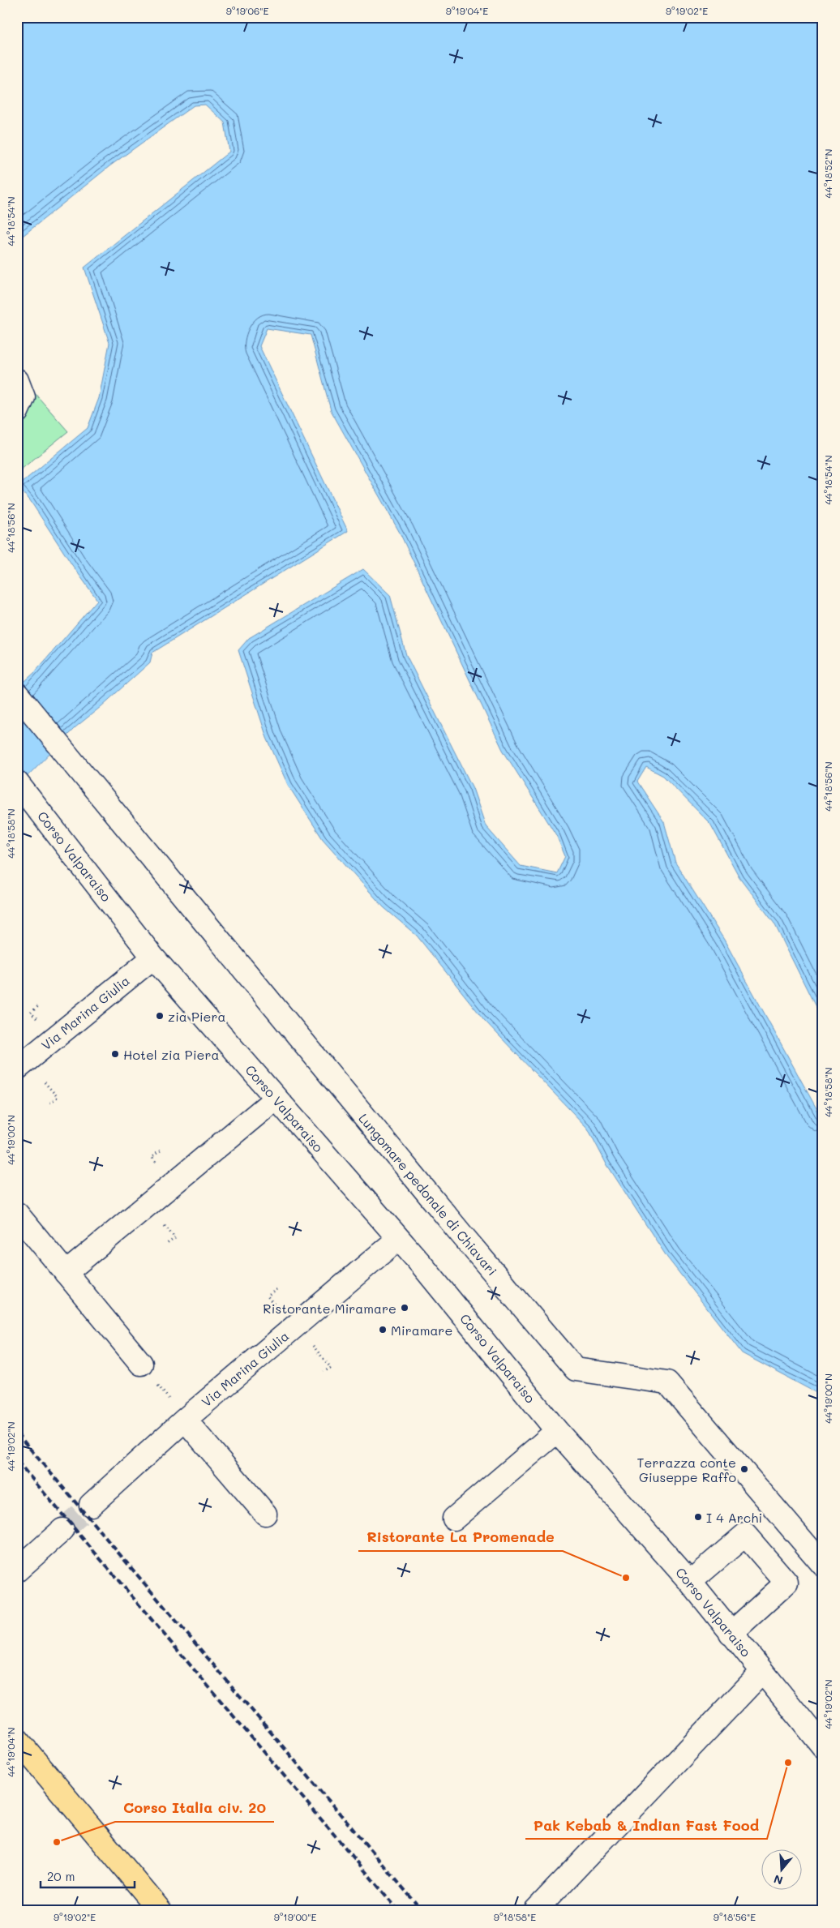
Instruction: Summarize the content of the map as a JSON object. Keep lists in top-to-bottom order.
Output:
{
  "streets": {
    "street": ["Corso Valparaiso", "Via Marina Giulia", "Lungomare pedonale di Chiavari"]
  },
  "crossings": [
    ["Corso Valparaiso", "Via Marina Giulia"]
  ],
  "places": [
    "zia Piera",
    "Hotel zia Piera",
    "Ristorante Miramare",
    "Miramare",
    "Terrazza conte Giuseppe Raffo",
    "I 4 Archi",
    "Ristorante La Promenade",
    "Pak Kebab & Indian Fast Food",
    "Corso Italia civ. 20"
  ],
  "scale_bar": "20 m",
  "north": "bottom",
  "coordinates": [
    "9°19'06\"E",
    "9°19'04\"E",
    "9°19'02\"E",
    "44°18'52\"N",
    "44°18'54\"N",
    "44°18'56\"N",
    "44°18'58\"N",
    "44°19'00\"N",
    "44°19'02\"N",
    "44°19'04\"N",
    "9°19'00\"E",
    "9°18'58\"E",
    "9°18'56\"E"
  ]
}
